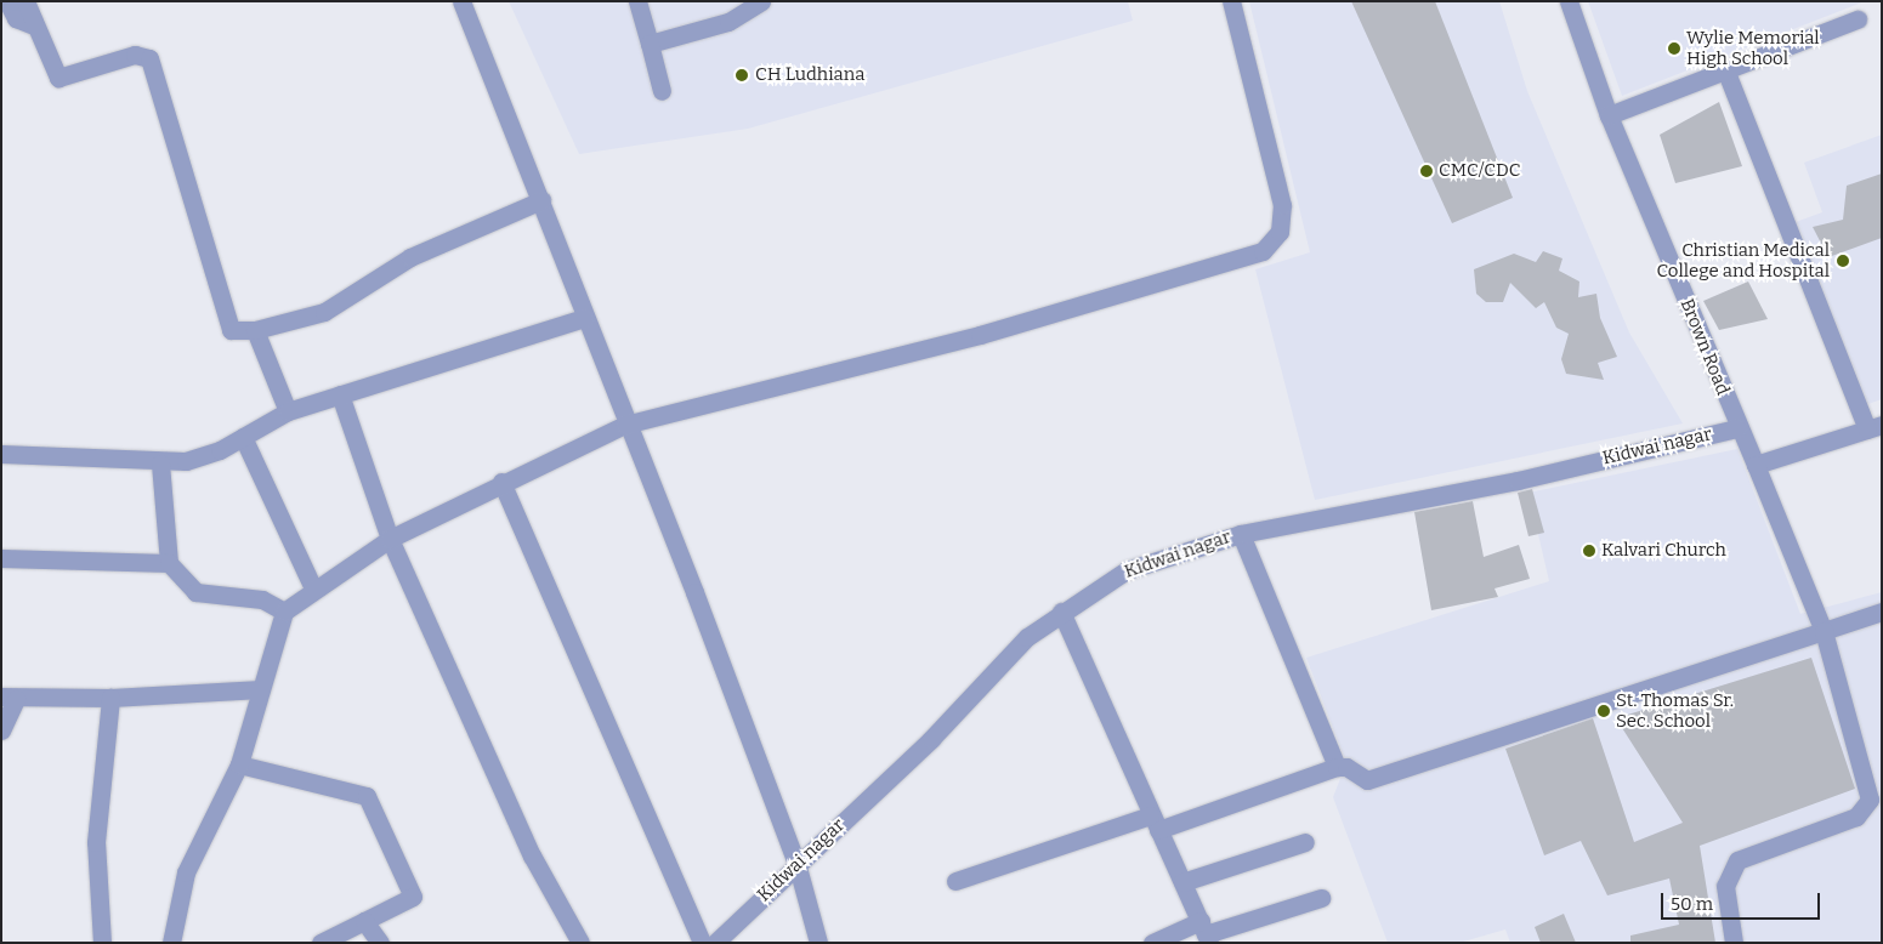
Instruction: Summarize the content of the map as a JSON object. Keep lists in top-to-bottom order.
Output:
{
  "streets": {
    "street": ["Brown Road", "Kidwai nagar"]
  },
  "crossings": [
    ["Brown Road", "Kidwai nagar"]
  ],
  "places": [
    "Wylie Memorial High School",
    "CH Ludhiana",
    "CMC/CDC",
    "Christian Medical College and Hospital",
    "Kalvari Church",
    "St. Thomas Sr. Sec. School"
  ],
  "scale_bar": "50 m"
}
